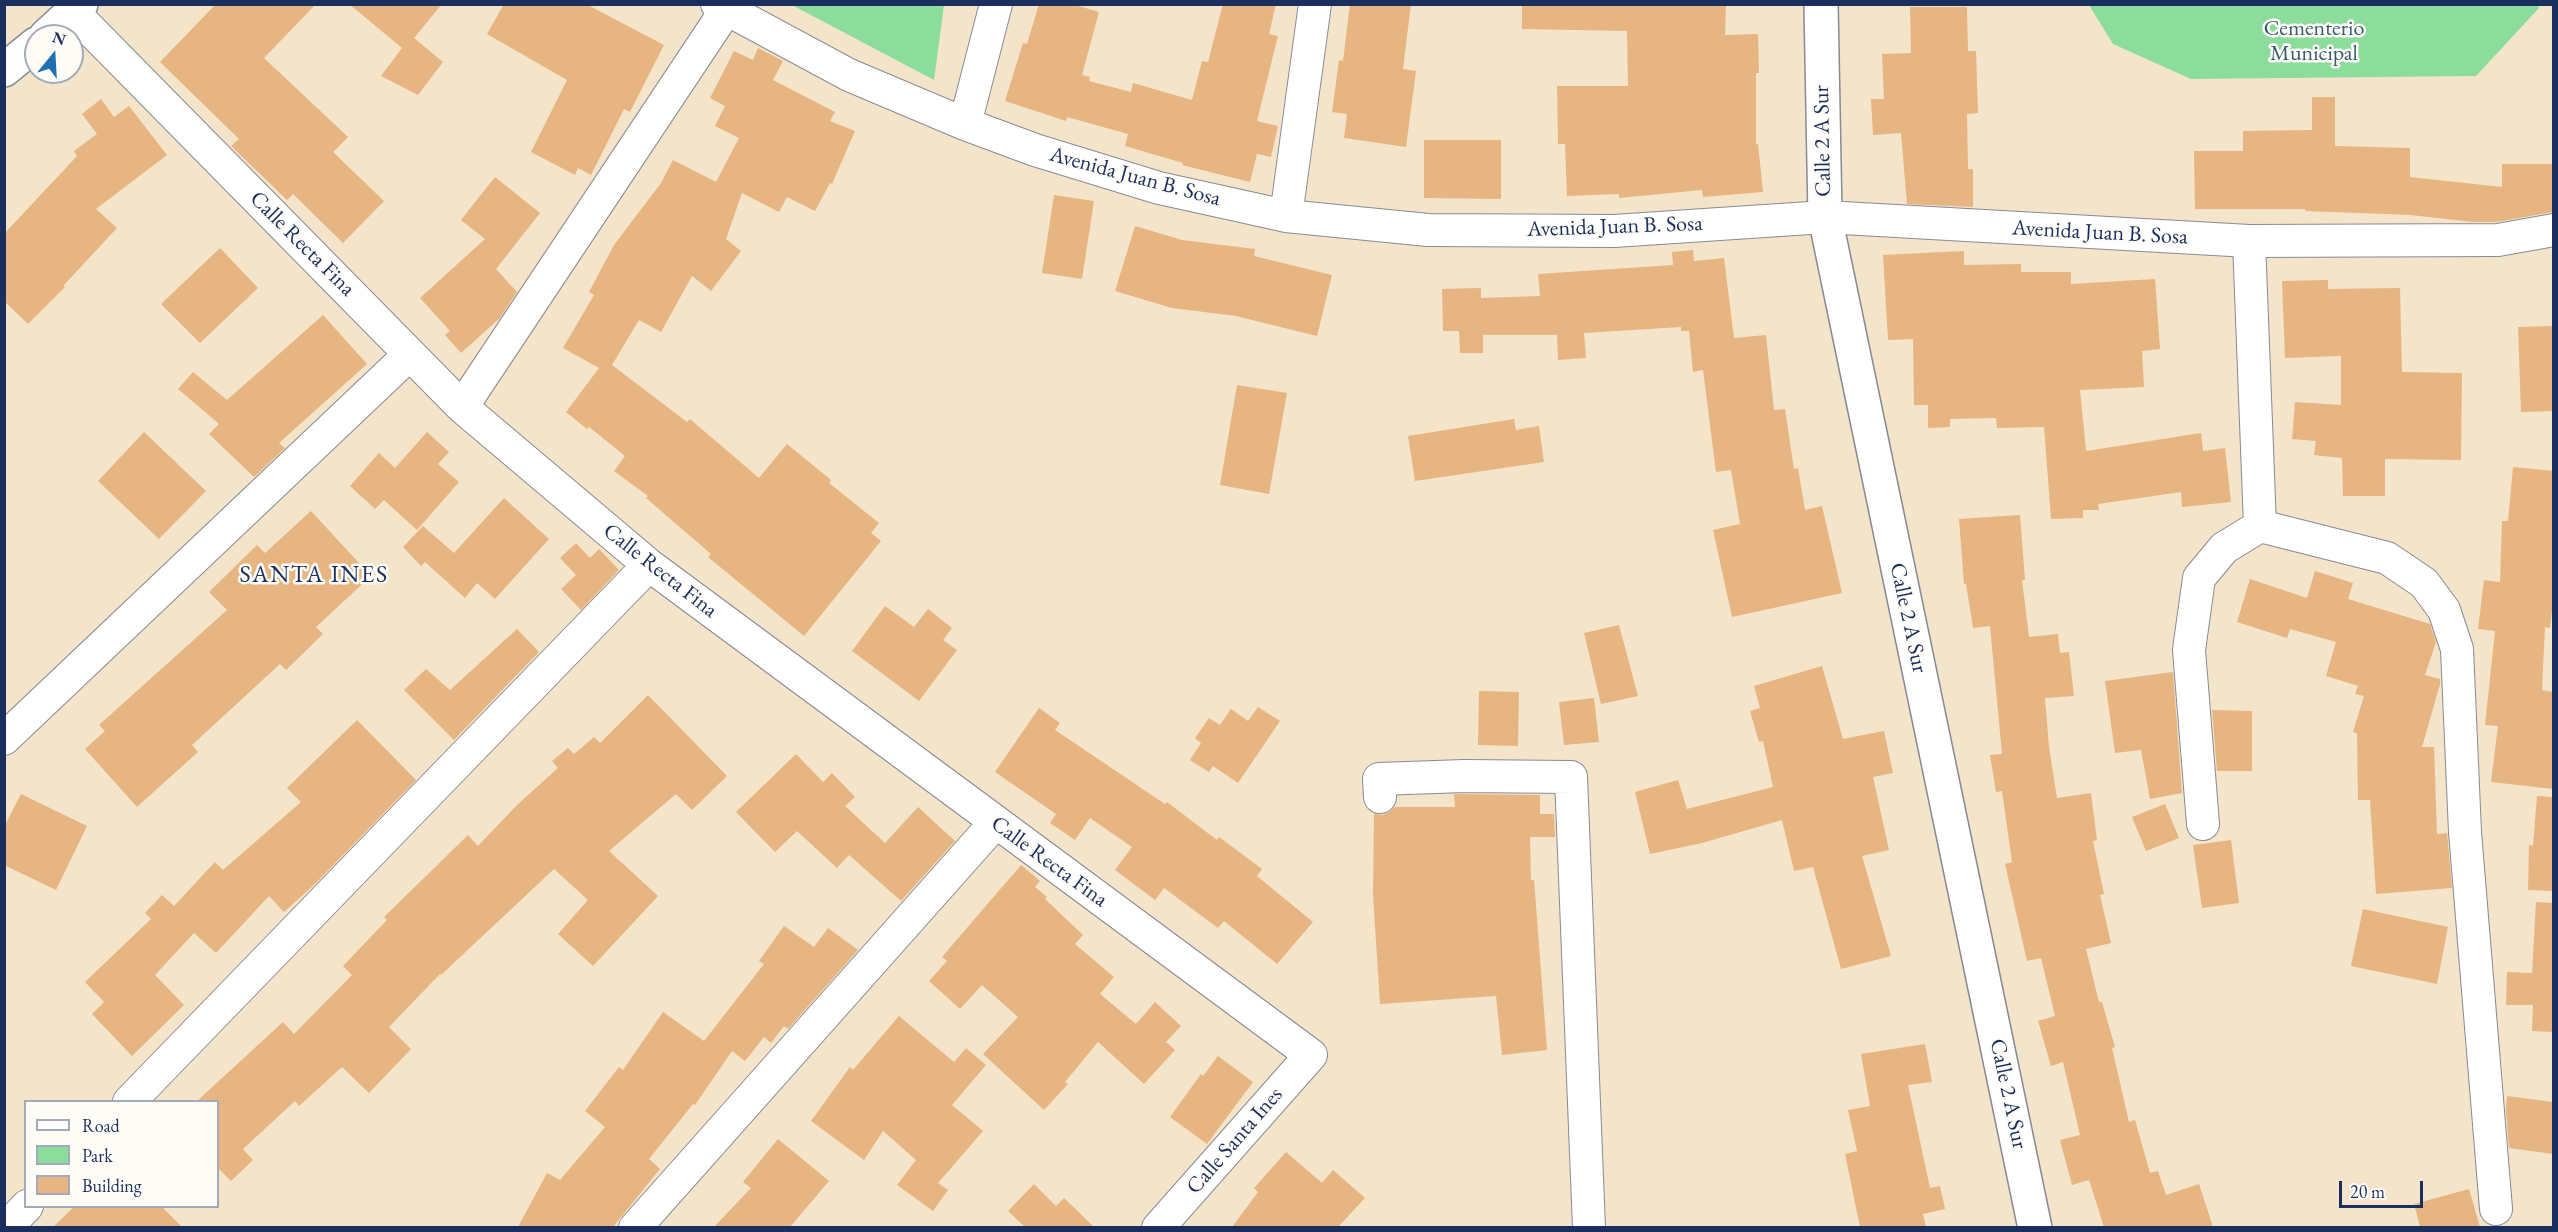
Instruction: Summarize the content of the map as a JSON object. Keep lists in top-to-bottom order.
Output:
{
  "streets": {
    "main road": ["Calle 2 A Sur"],
    "street": ["Avenida Juan B. Sosa", "Calle Recta Fina", "Calle Santa Ines"]
  },
  "crossings": [
    ["Calle 2 A Sur", "Avenida Juan B. Sosa"],
    ["Calle Recta Fina", "Calle Santa Ines"]
  ],
  "districts": ["SANTA INES"],
  "parks": ["Cementerio Municipal"],
  "legend": ["Road", "Park", "Building"],
  "scale_bar": "20 m",
  "north": "top"
}
